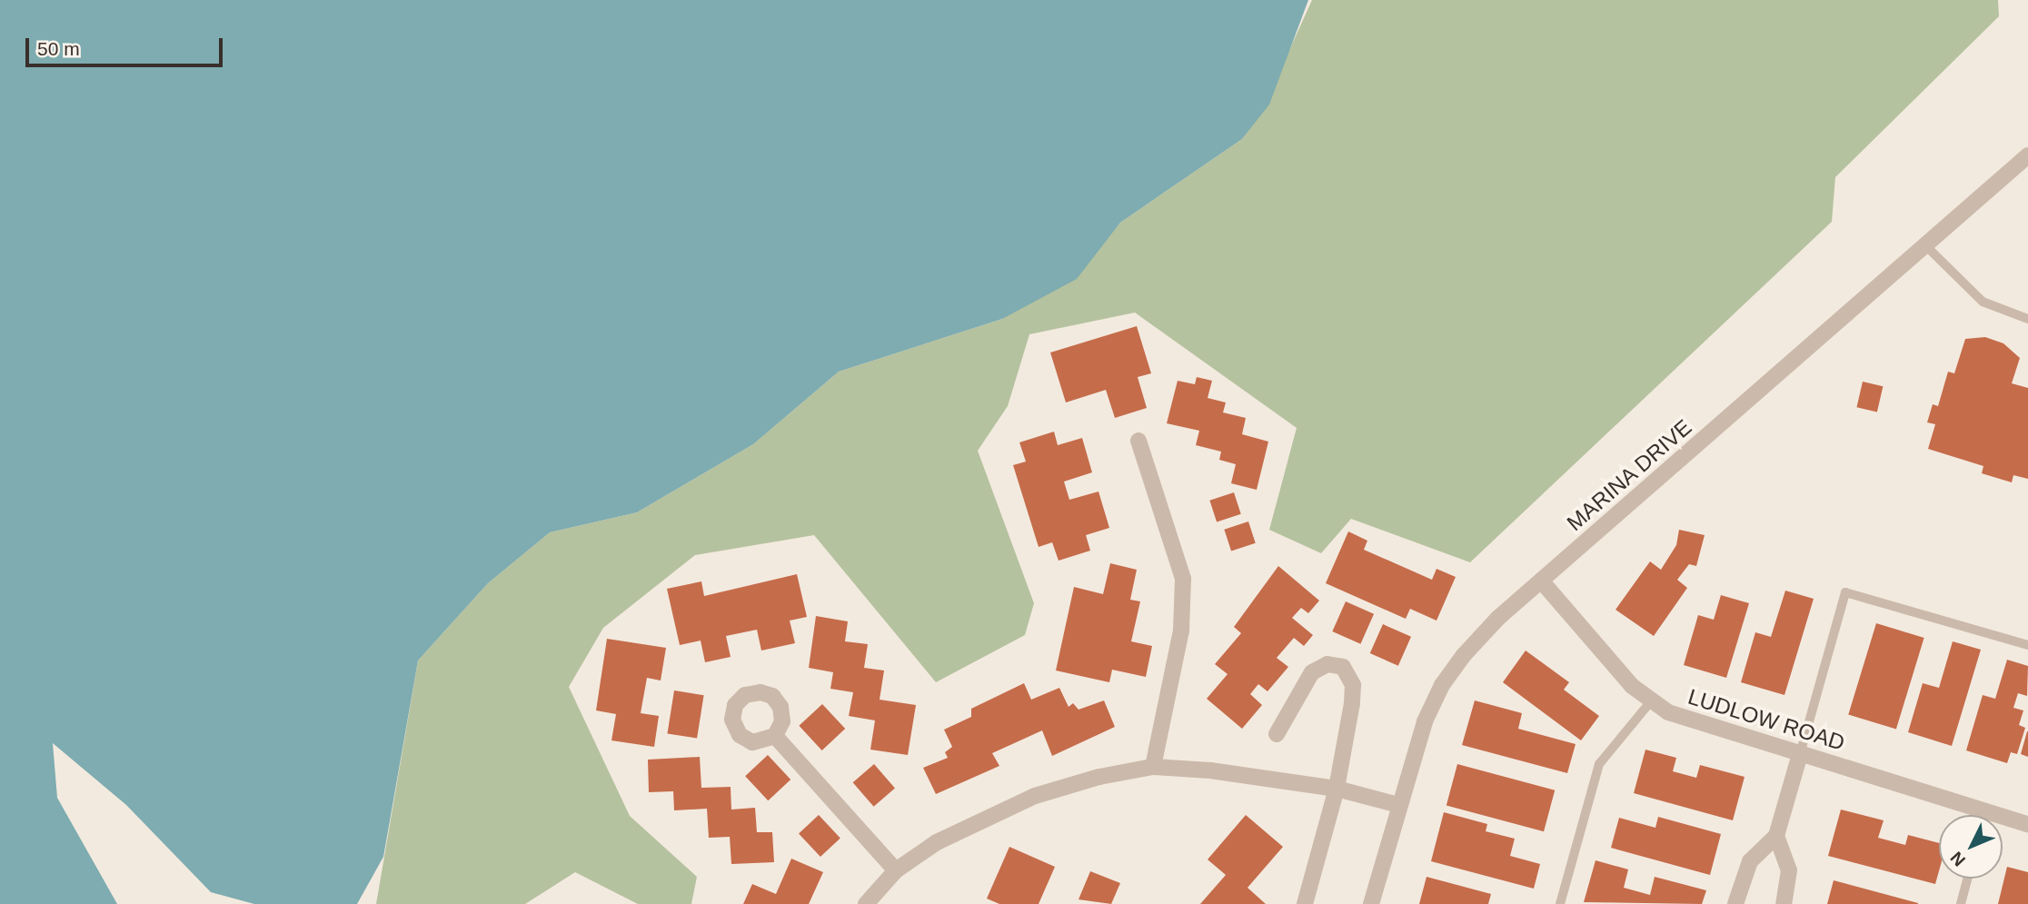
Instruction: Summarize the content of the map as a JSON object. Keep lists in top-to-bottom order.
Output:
{
  "streets": {
    "street": ["MARINA DRIVE", "LUDLOW ROAD"]
  },
  "crossings": [
    ["MARINA DRIVE", "LUDLOW ROAD"]
  ],
  "scale_bar": "50 m",
  "north": "bottom left"
}
